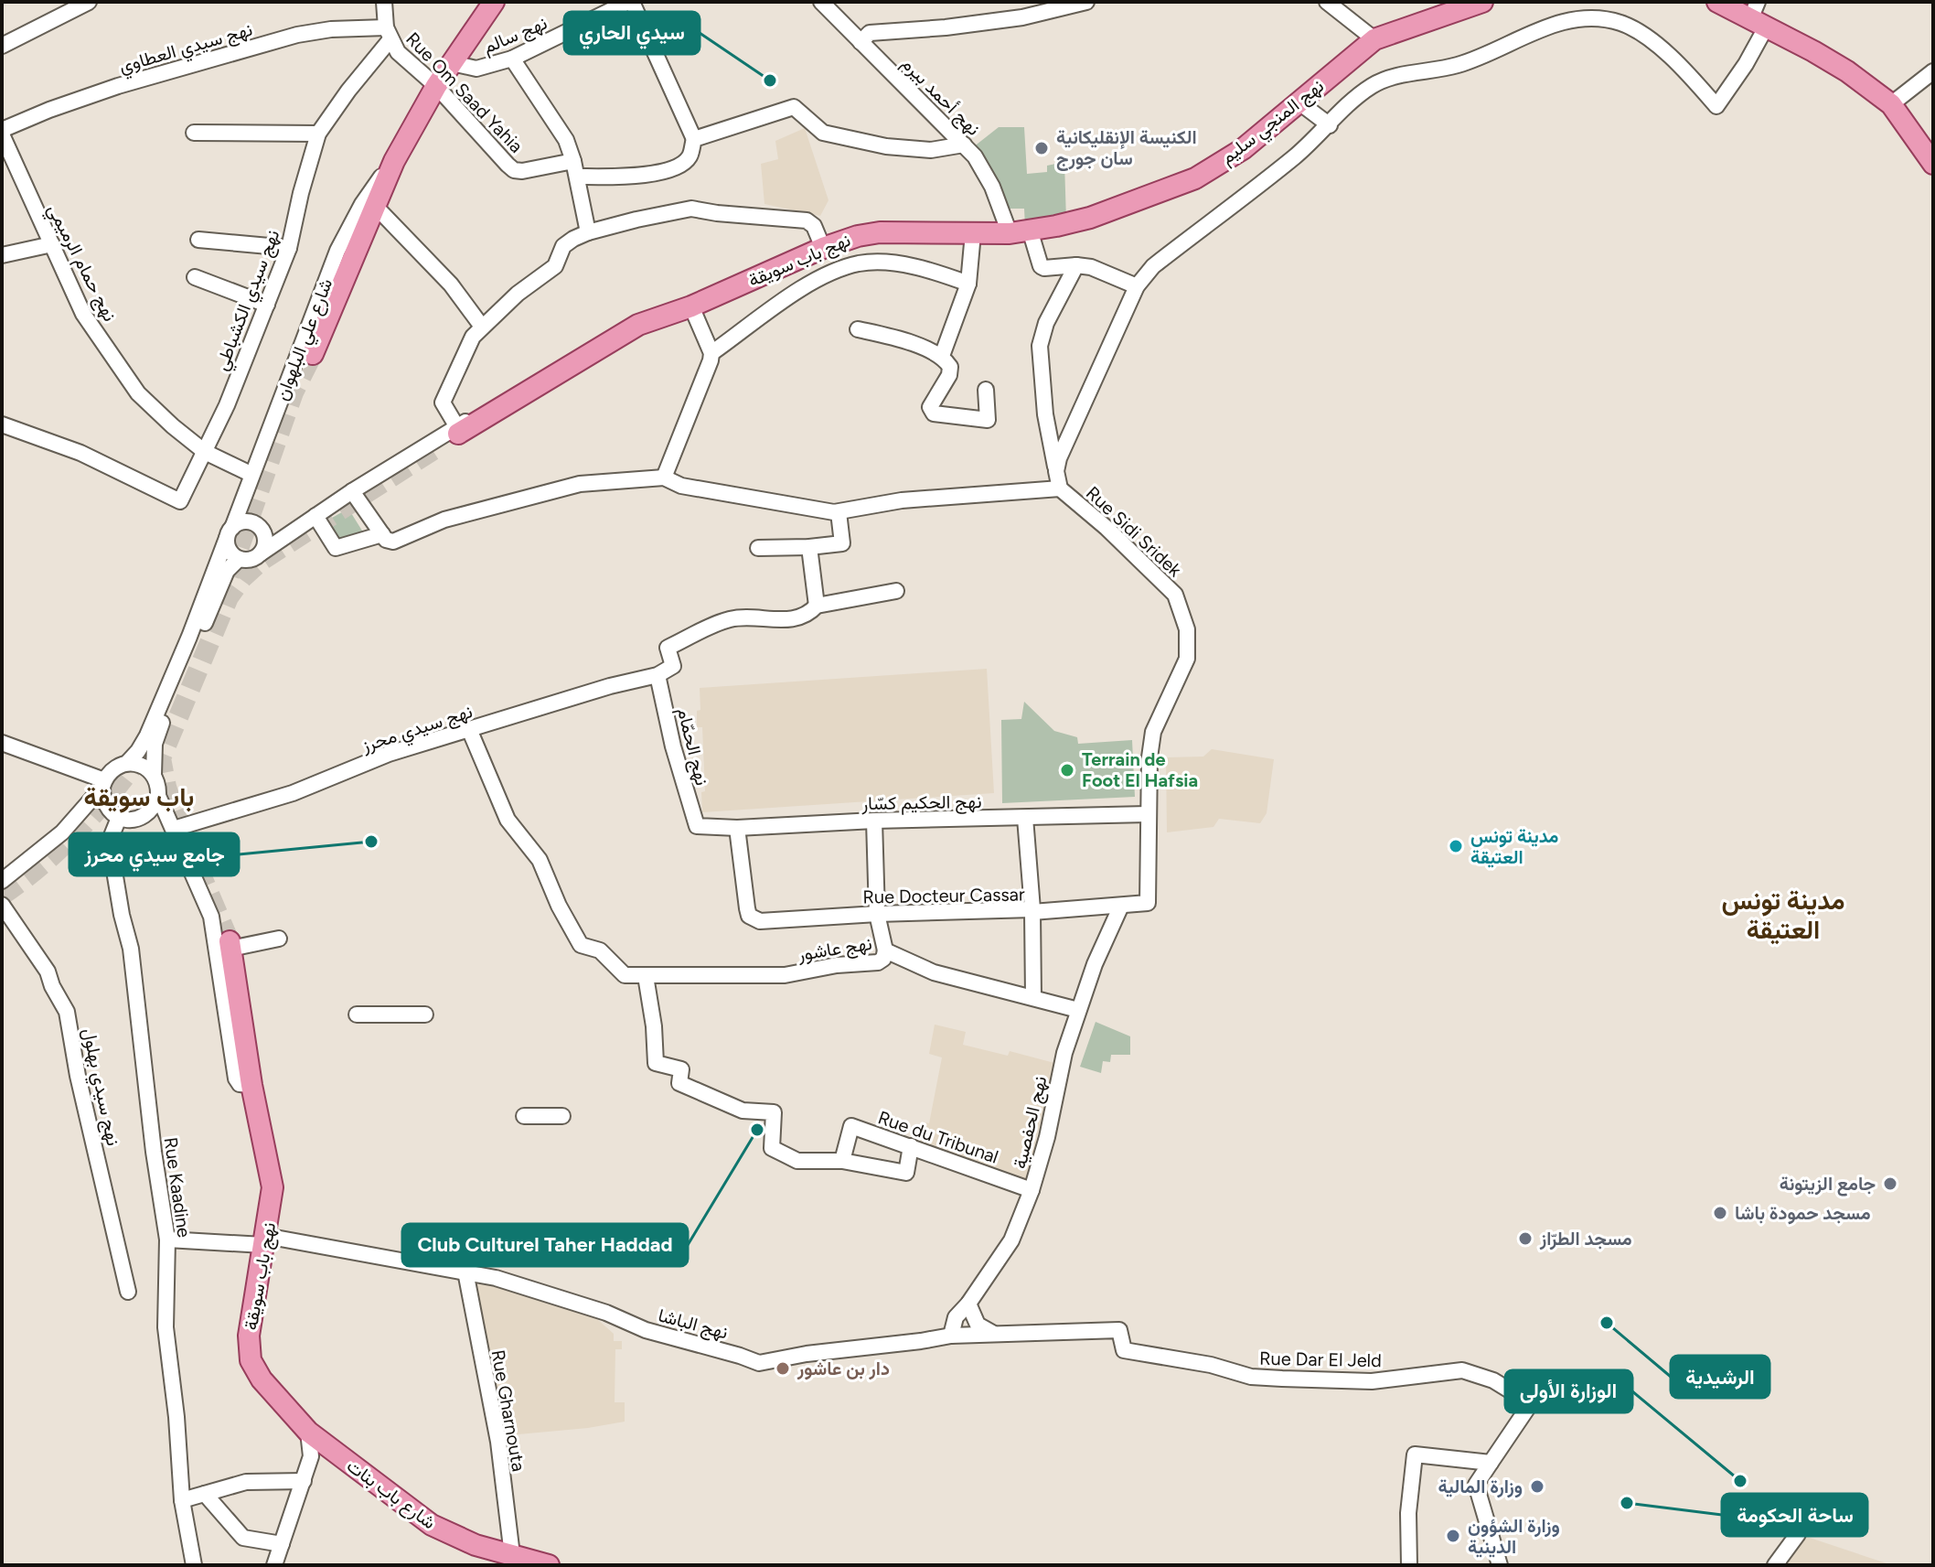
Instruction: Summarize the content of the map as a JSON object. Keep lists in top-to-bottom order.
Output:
{
  "streets": {
    "main road": [
      "نهج المنجي سليم",
      "نهج باب سويقة",
      "شارع علي البلهوان",
      "شارع باب بنات"
    ],
    "street": [
      "نهج سالم",
      "نهج سيدي العطاوي",
      "Rue Om Saad Yahia",
      "نهج أحمد بيرم",
      "نهج حمام الرميمي",
      "نهج سيدي الكشباطي",
      "Rue Sidi Sridek",
      "نهج سيدي محرز",
      "نهج الحمّام",
      "نهج الحكيم كسّار",
      "Rue Docteur Cassar",
      "نهج عاشور",
      "نهج سيدي بهلول",
      "نهج الحفصية",
      "Rue du Tribunal",
      "Rue Kaadine",
      "نهج الباشا",
      "Rue Dar El Jeld",
      "Rue Gharnouta"
    ]
  },
  "crossings": [
    ["نهج سالم", "شارع علي البلهوان"],
    ["نهج سيدي العطاوي", "Rue Om Saad Yahia"],
    ["نهج سيدي العطاوي", "نهج حمام الرميمي"],
    ["نهج سيدي العطاوي", "نهج سيدي الكشباطي"],
    ["Rue Om Saad Yahia", "نهج سيدي الكشباطي"],
    ["Rue Om Saad Yahia", "شارع علي البلهوان"],
    ["نهج أحمد بيرم", "نهج المنجي سليم"],
    ["نهج أحمد بيرم", "نهج باب سويقة"],
    ["نهج أحمد بيرم", "Rue Sidi Sridek"],
    ["نهج المنجي سليم", "نهج باب سويقة"],
    ["نهج باب سويقة", "شارع علي البلهوان"],
    ["نهج باب سويقة", "نهج سيدي محرز"],
    ["نهج باب سويقة", "Rue Kaadine"],
    ["نهج باب سويقة", "نهج الباشا"],
    ["نهج باب سويقة", "شارع باب بنات"],
    ["نهج حمام الرميمي", "نهج سيدي الكشباطي"],
    ["نهج حمام الرميمي", "شارع علي البلهوان"],
    ["شارع علي البلهوان", "Rue Kaadine"],
    ["Rue Sidi Sridek", "نهج الحكيم كسّار"],
    ["Rue Sidi Sridek", "Rue Docteur Cassar"],
    ["نهج سيدي محرز", "نهج الحمّام"],
    ["نهج سيدي محرز", "نهج عاشور"],
    ["نهج الحمّام", "نهج الحكيم كسّار"],
    ["نهج الحكيم كسّار", "Rue Docteur Cassar"],
    ["Rue Docteur Cassar", "نهج الحفصية"],
    ["نهج عاشور", "نهج الحفصية"],
    ["نهج الحفصية", "Rue du Tribunal"],
    ["نهج الحفصية", "نهج الباشا"],
    ["Rue Kaadine", "نهج الباشا"],
    ["نهج الباشا", "Rue Dar El Jeld"],
    ["نهج الباشا", "Rue Gharnouta"],
    ["Rue Gharnouta", "شارع باب بنات"]
  ],
  "districts": ["باب سويقة", "مدينة تونس العتيقة"],
  "places": [
    "سيدي الحاري",
    "الكنيسة الإنقليكانية سان جورج",
    "Terrain de Foot El Hafsia",
    "جامع سيدي محرز",
    "مدينة تونس العتيقة",
    "Club Culturel Taher Haddad",
    "جامع الزيتونة",
    "مسجد حمودة باشا",
    "مسجد الطرّاز",
    "الرشيدية",
    "دار بن عاشور",
    "الوزارة الأولى",
    "وزارة المالية",
    "ساحة الحكومة",
    "وزارة الشؤون الدينية"
  ]
}
